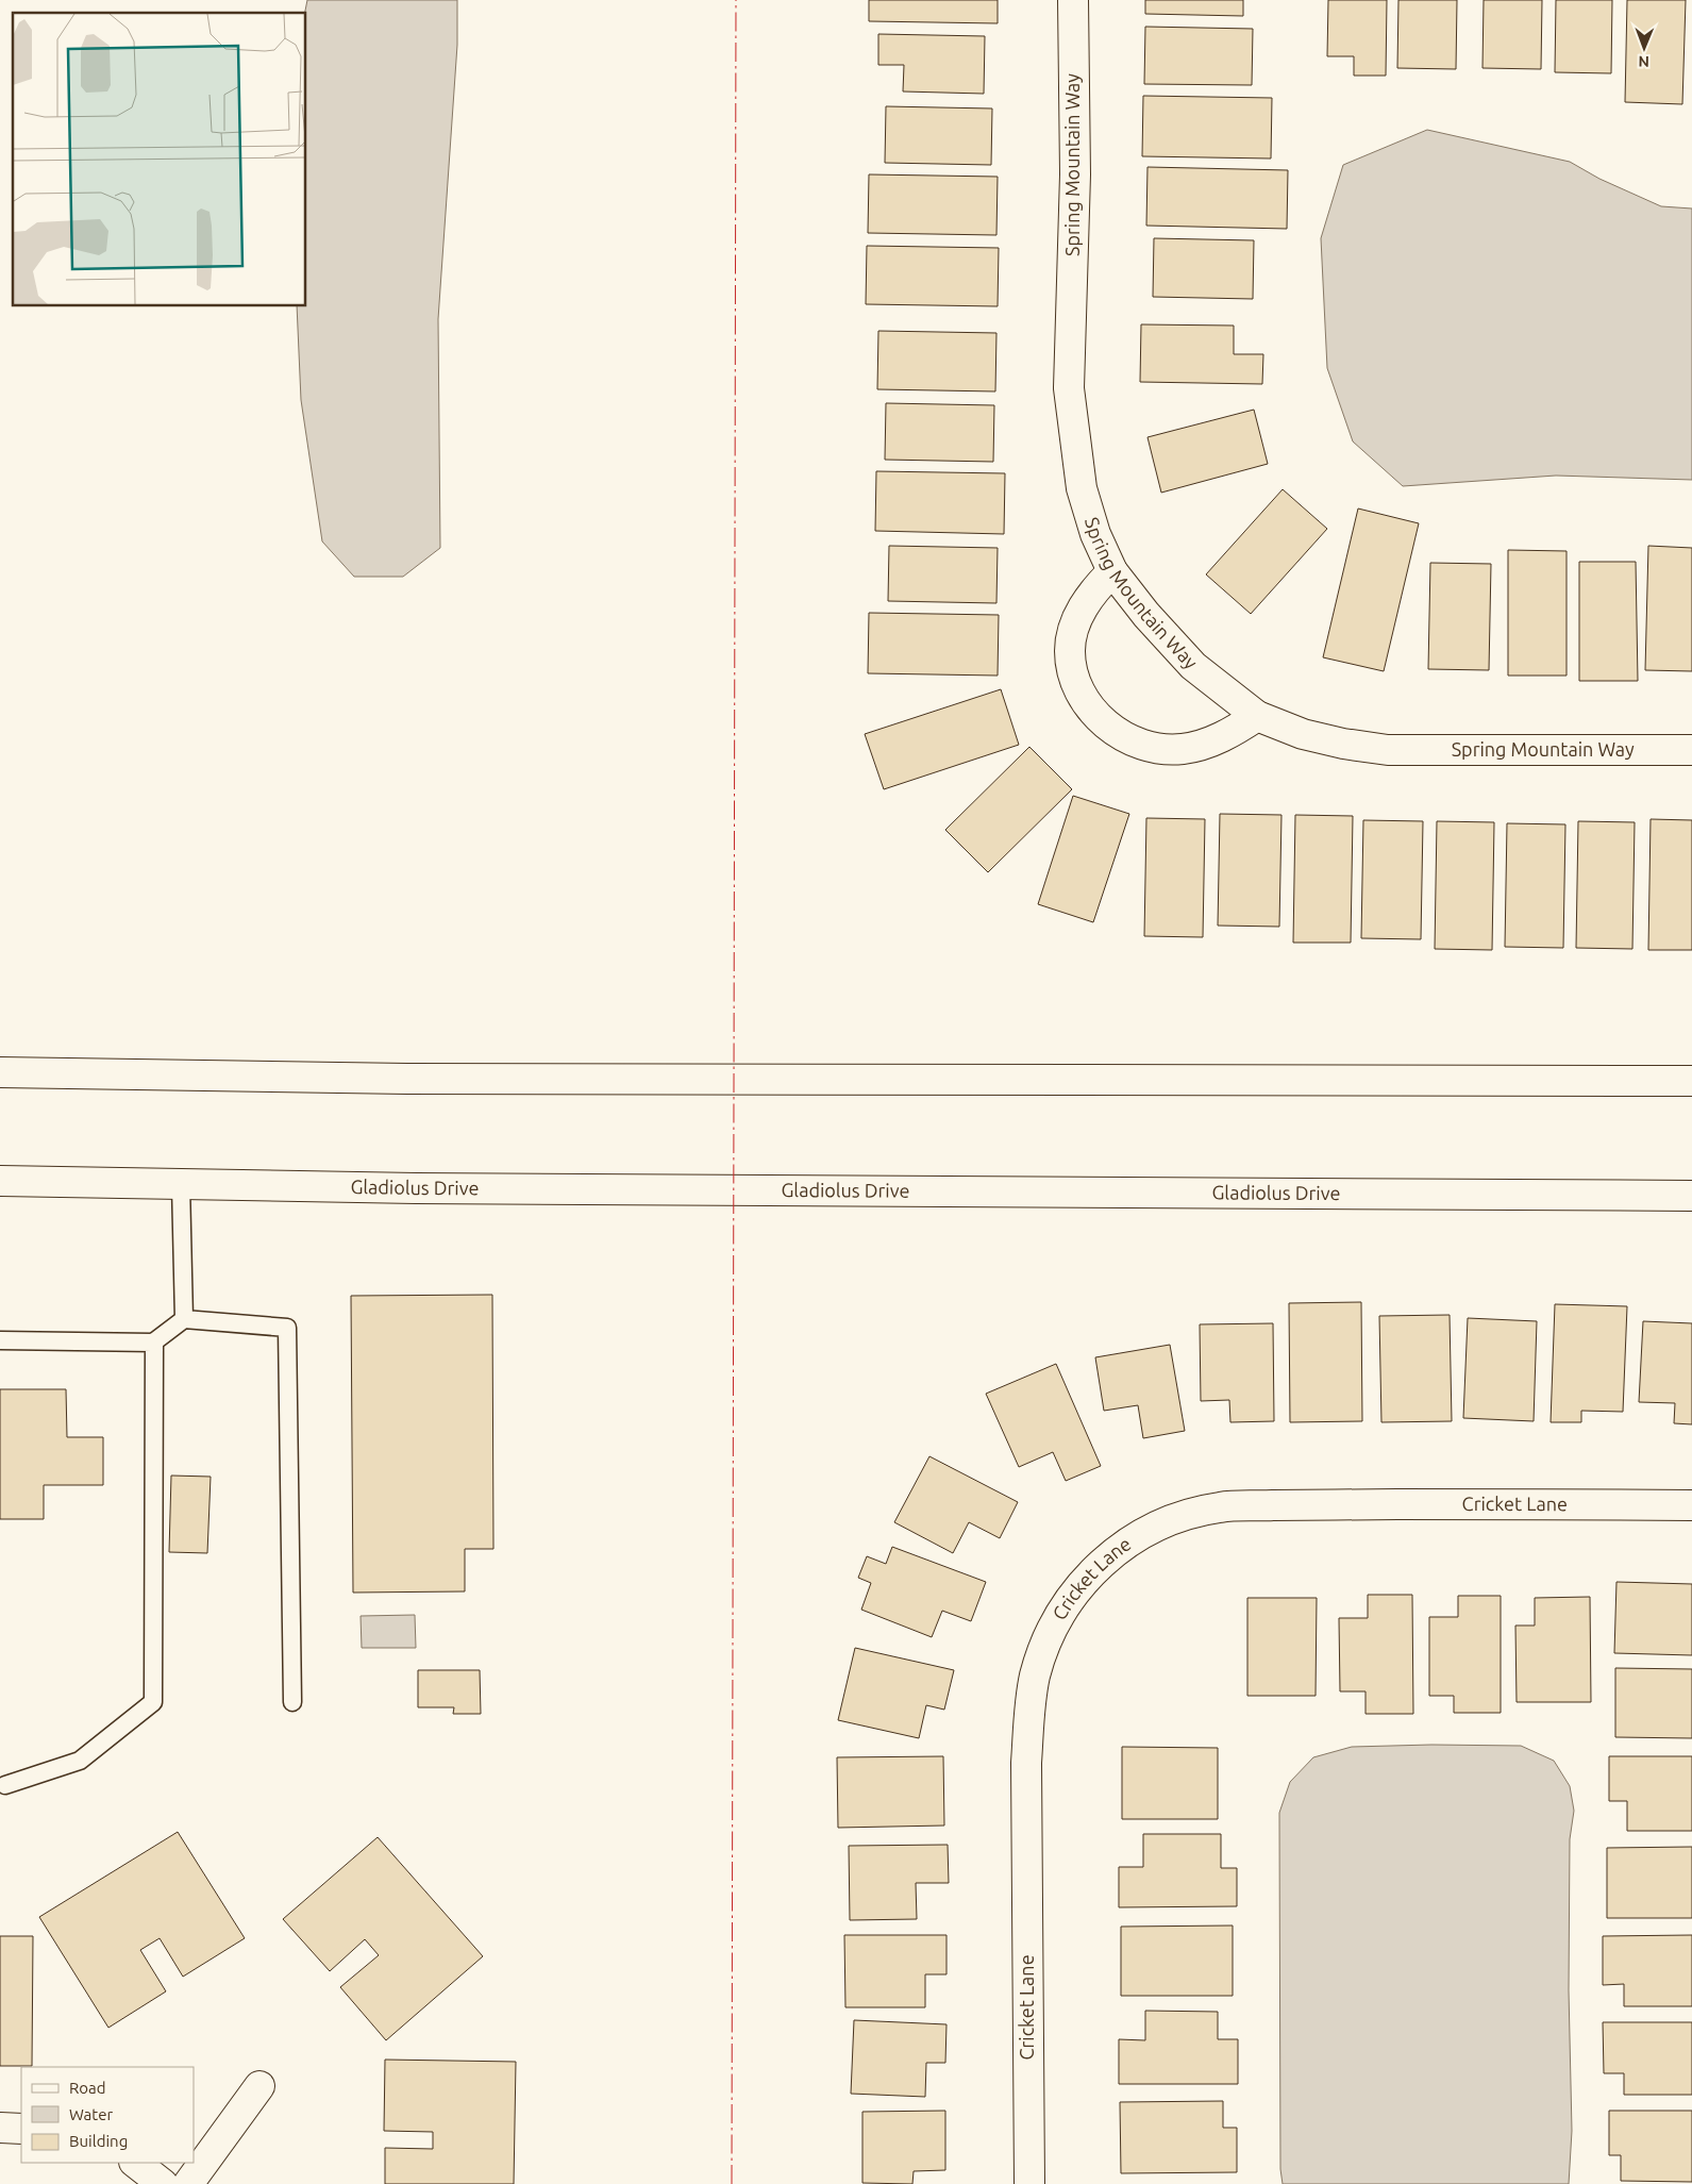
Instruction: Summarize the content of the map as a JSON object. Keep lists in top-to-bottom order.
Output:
{
  "streets": {
    "main road": ["Spring Mountain Way", "Gladiolus Drive", "Cricket Lane"]
  },
  "legend": ["Road", "Water", "Building"],
  "north": "bottom"
}
